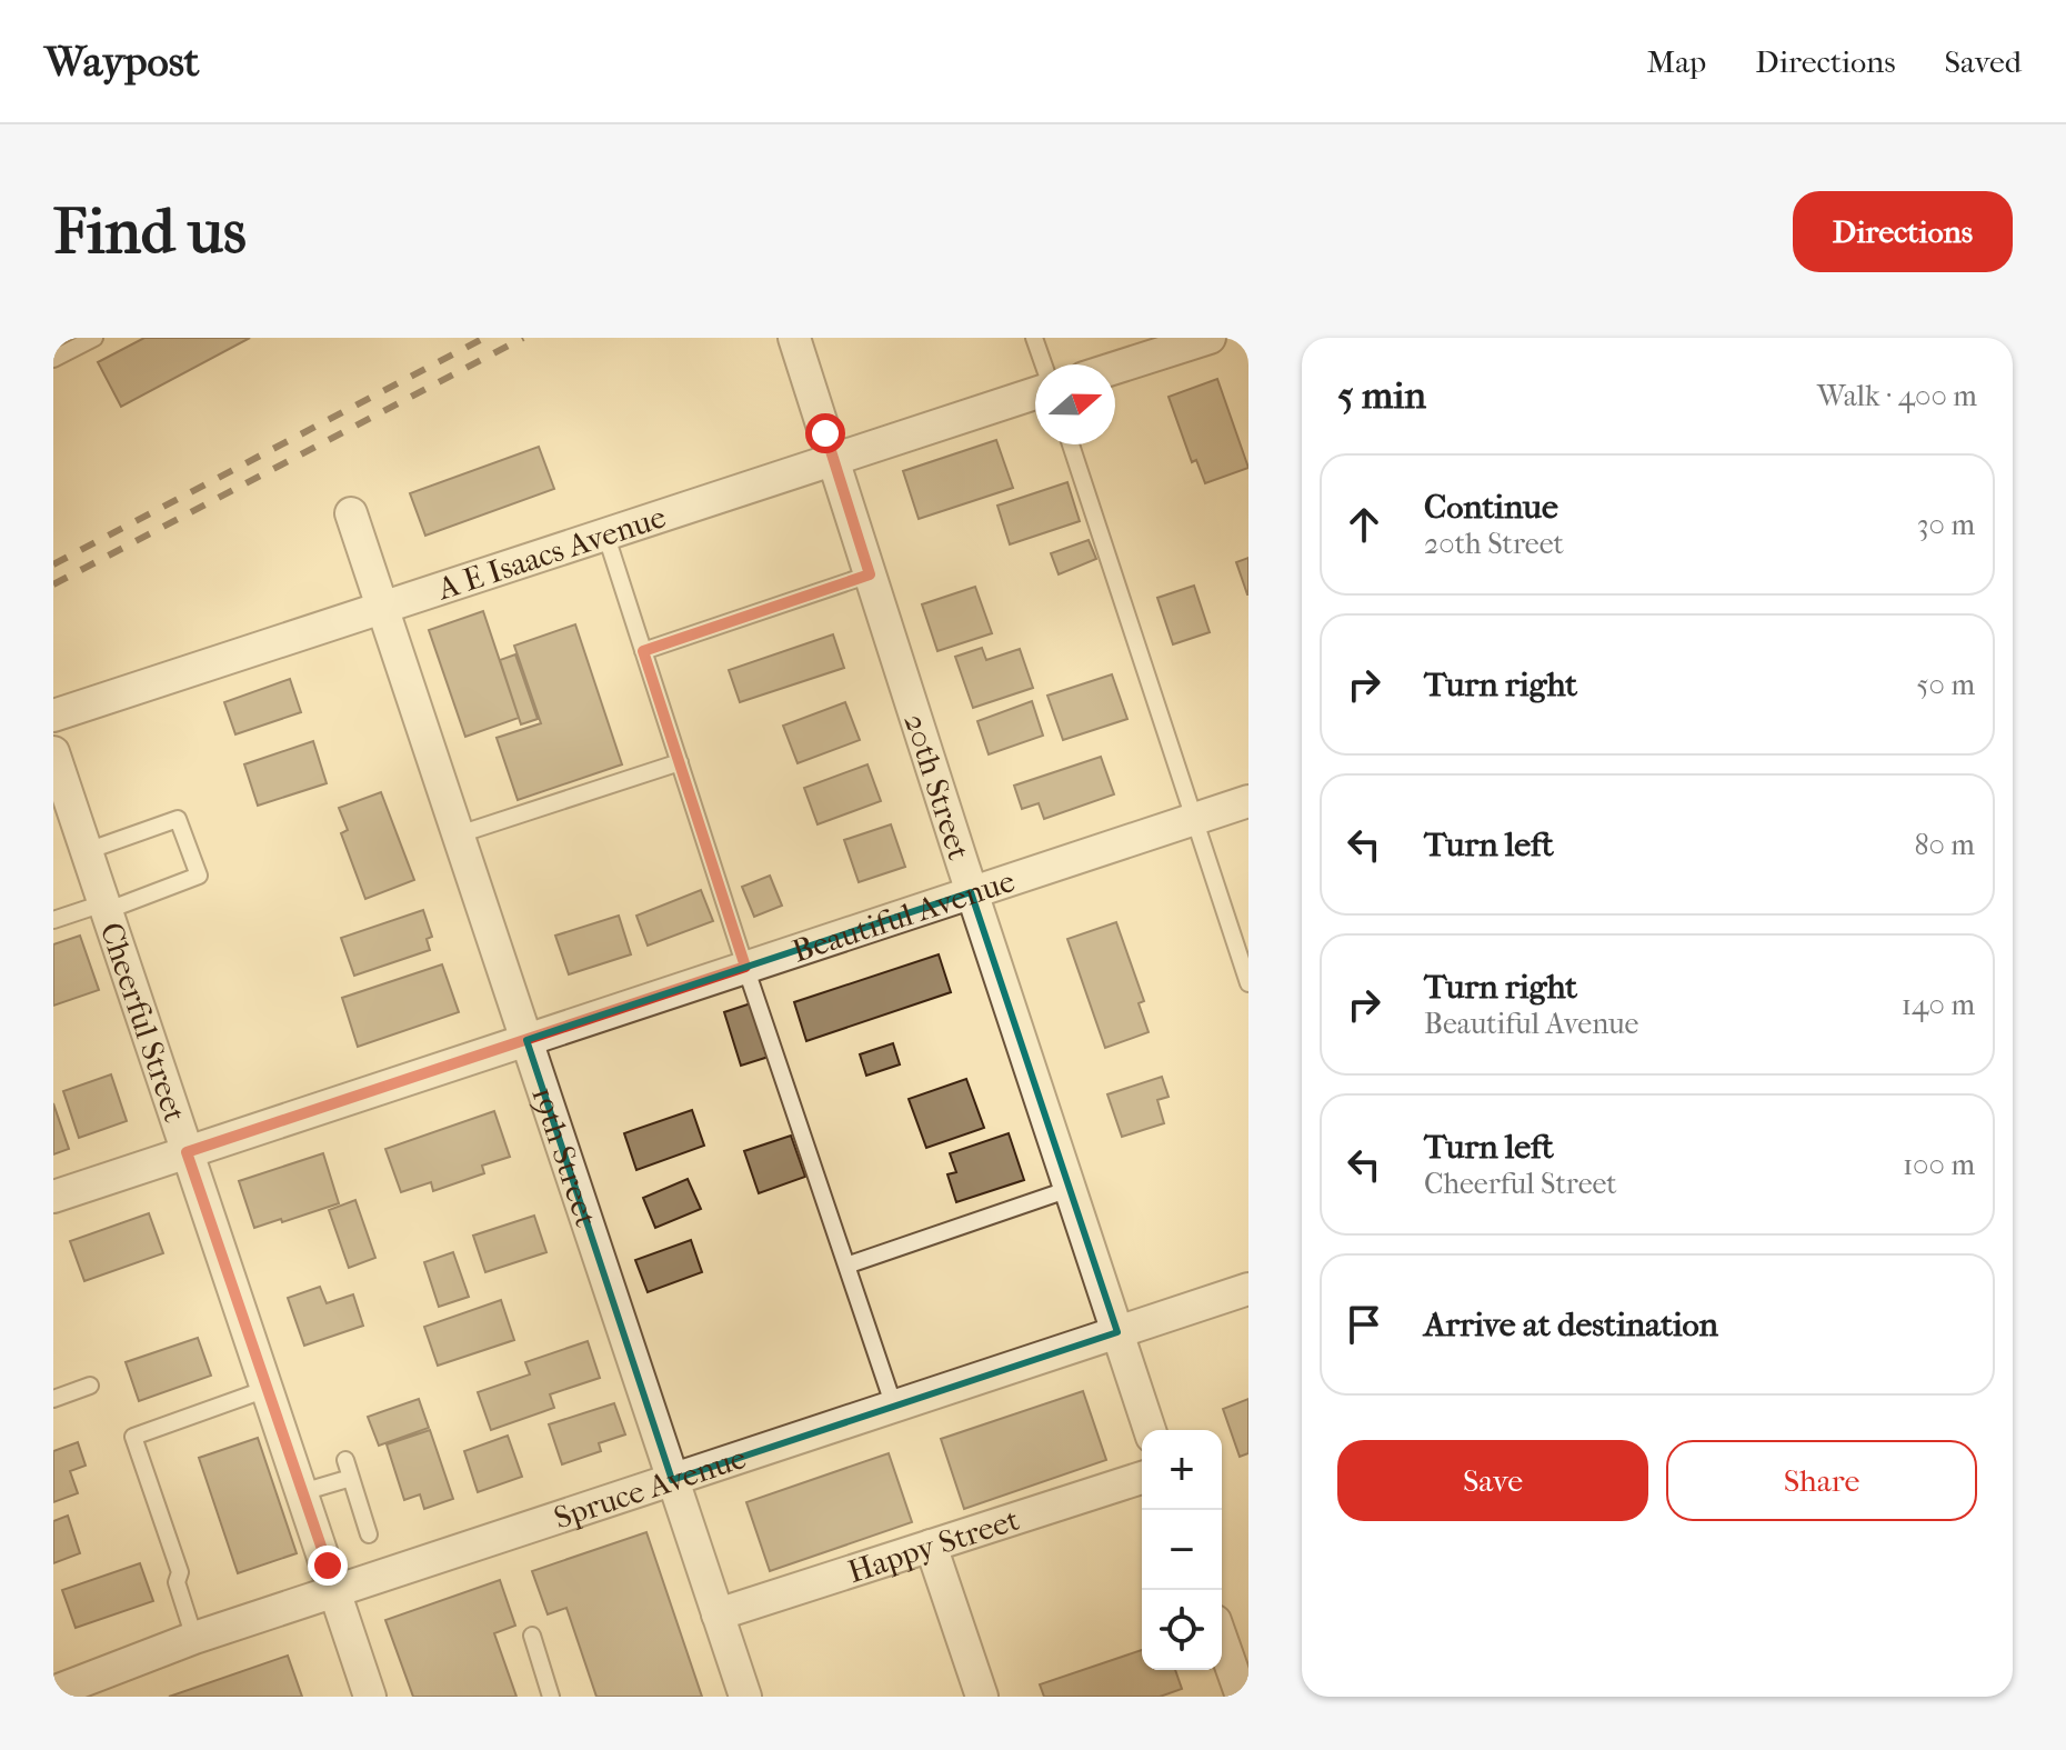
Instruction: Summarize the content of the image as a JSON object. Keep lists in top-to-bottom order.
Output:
{
  "streets": {
    "street": [
      "A E Isaacs Avenue",
      "20th Street",
      "Beautiful Avenue",
      "Cheerful Street",
      "19th Street",
      "Spruce Avenue",
      "Happy Street"
    ]
  },
  "crossings": [
    ["A E Isaacs Avenue", "20th Street"],
    ["A E Isaacs Avenue", "19th Street"],
    ["20th Street", "Beautiful Avenue"],
    ["20th Street", "Spruce Avenue"],
    ["Beautiful Avenue", "Cheerful Street"],
    ["Beautiful Avenue", "19th Street"],
    ["Cheerful Street", "Spruce Avenue"],
    ["19th Street", "Spruce Avenue"],
    ["19th Street", "Happy Street"]
  ],
  "north": "right",
  "page": {
    "header": "Waypost",
    "nav": ["Map", "Directions", "Saved"],
    "buttons": [
      "Directions",
      ["Save", "Share"]
    ],
    "title": "Find us",
    "heading": ["5 min", "Walk · 400 m"],
    "list": [
      ["Continue", "20th Street", "30 m"],
      ["Turn right", "50 m"],
      ["Turn left", "80 m"],
      ["Turn right", "Beautiful Avenue", "140 m"],
      ["Turn left", "Cheerful Street", "100 m"],
      "Arrive at destination"
    ],
    "map_buttons": ["+", "−"]
  }
}
